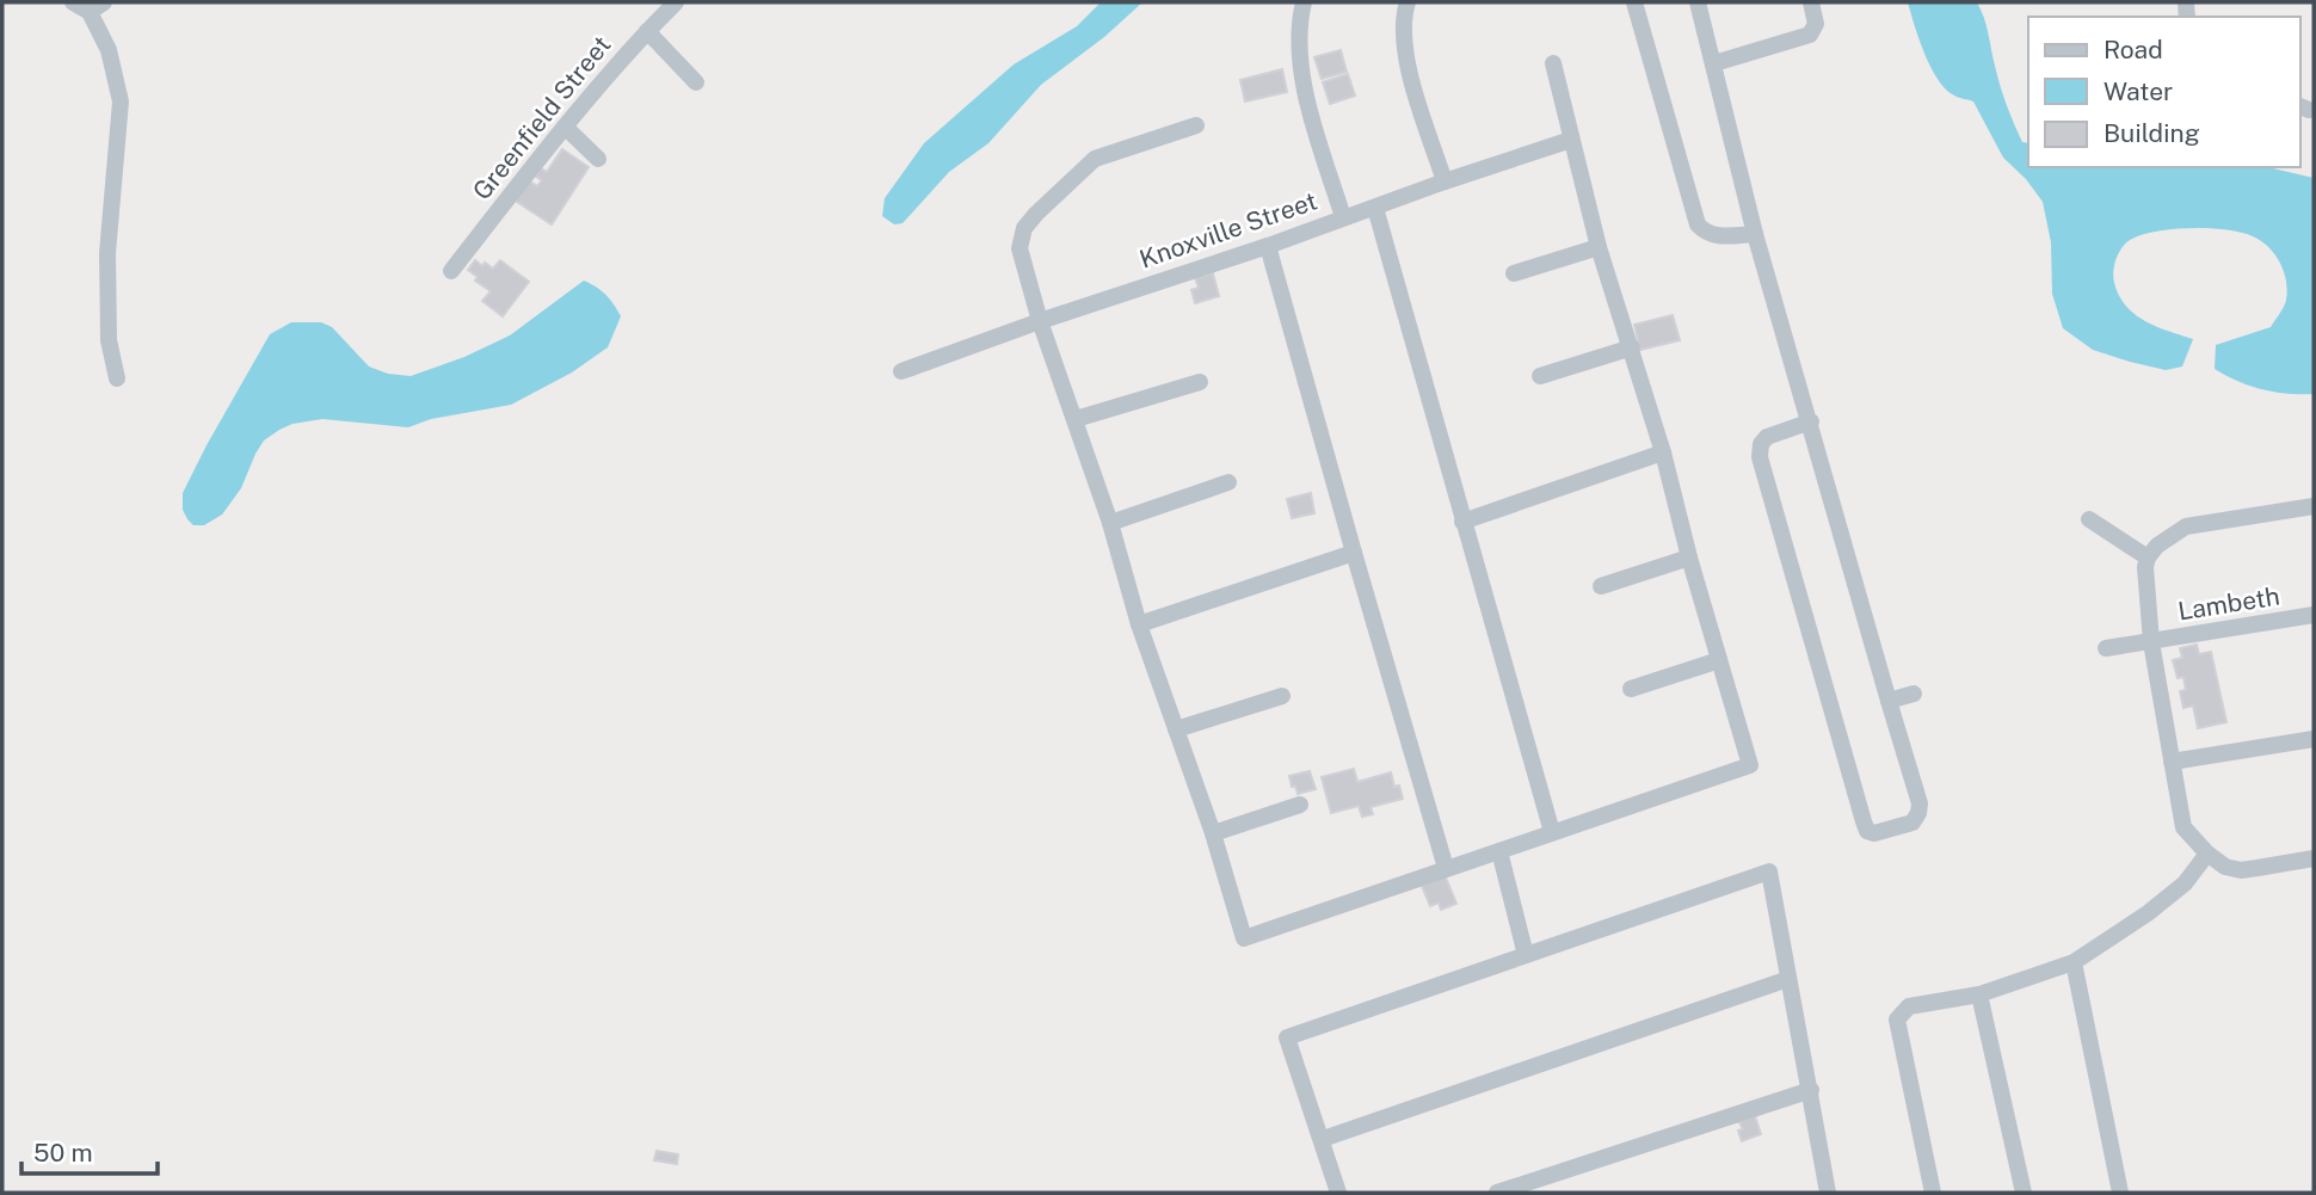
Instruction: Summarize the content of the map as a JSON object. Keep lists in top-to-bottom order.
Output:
{
  "streets": {
    "street": ["Greenfield Street", "Knoxville Street", "Lambeth"]
  },
  "legend": ["Road", "Water", "Building"],
  "scale_bar": "50 m"
}
